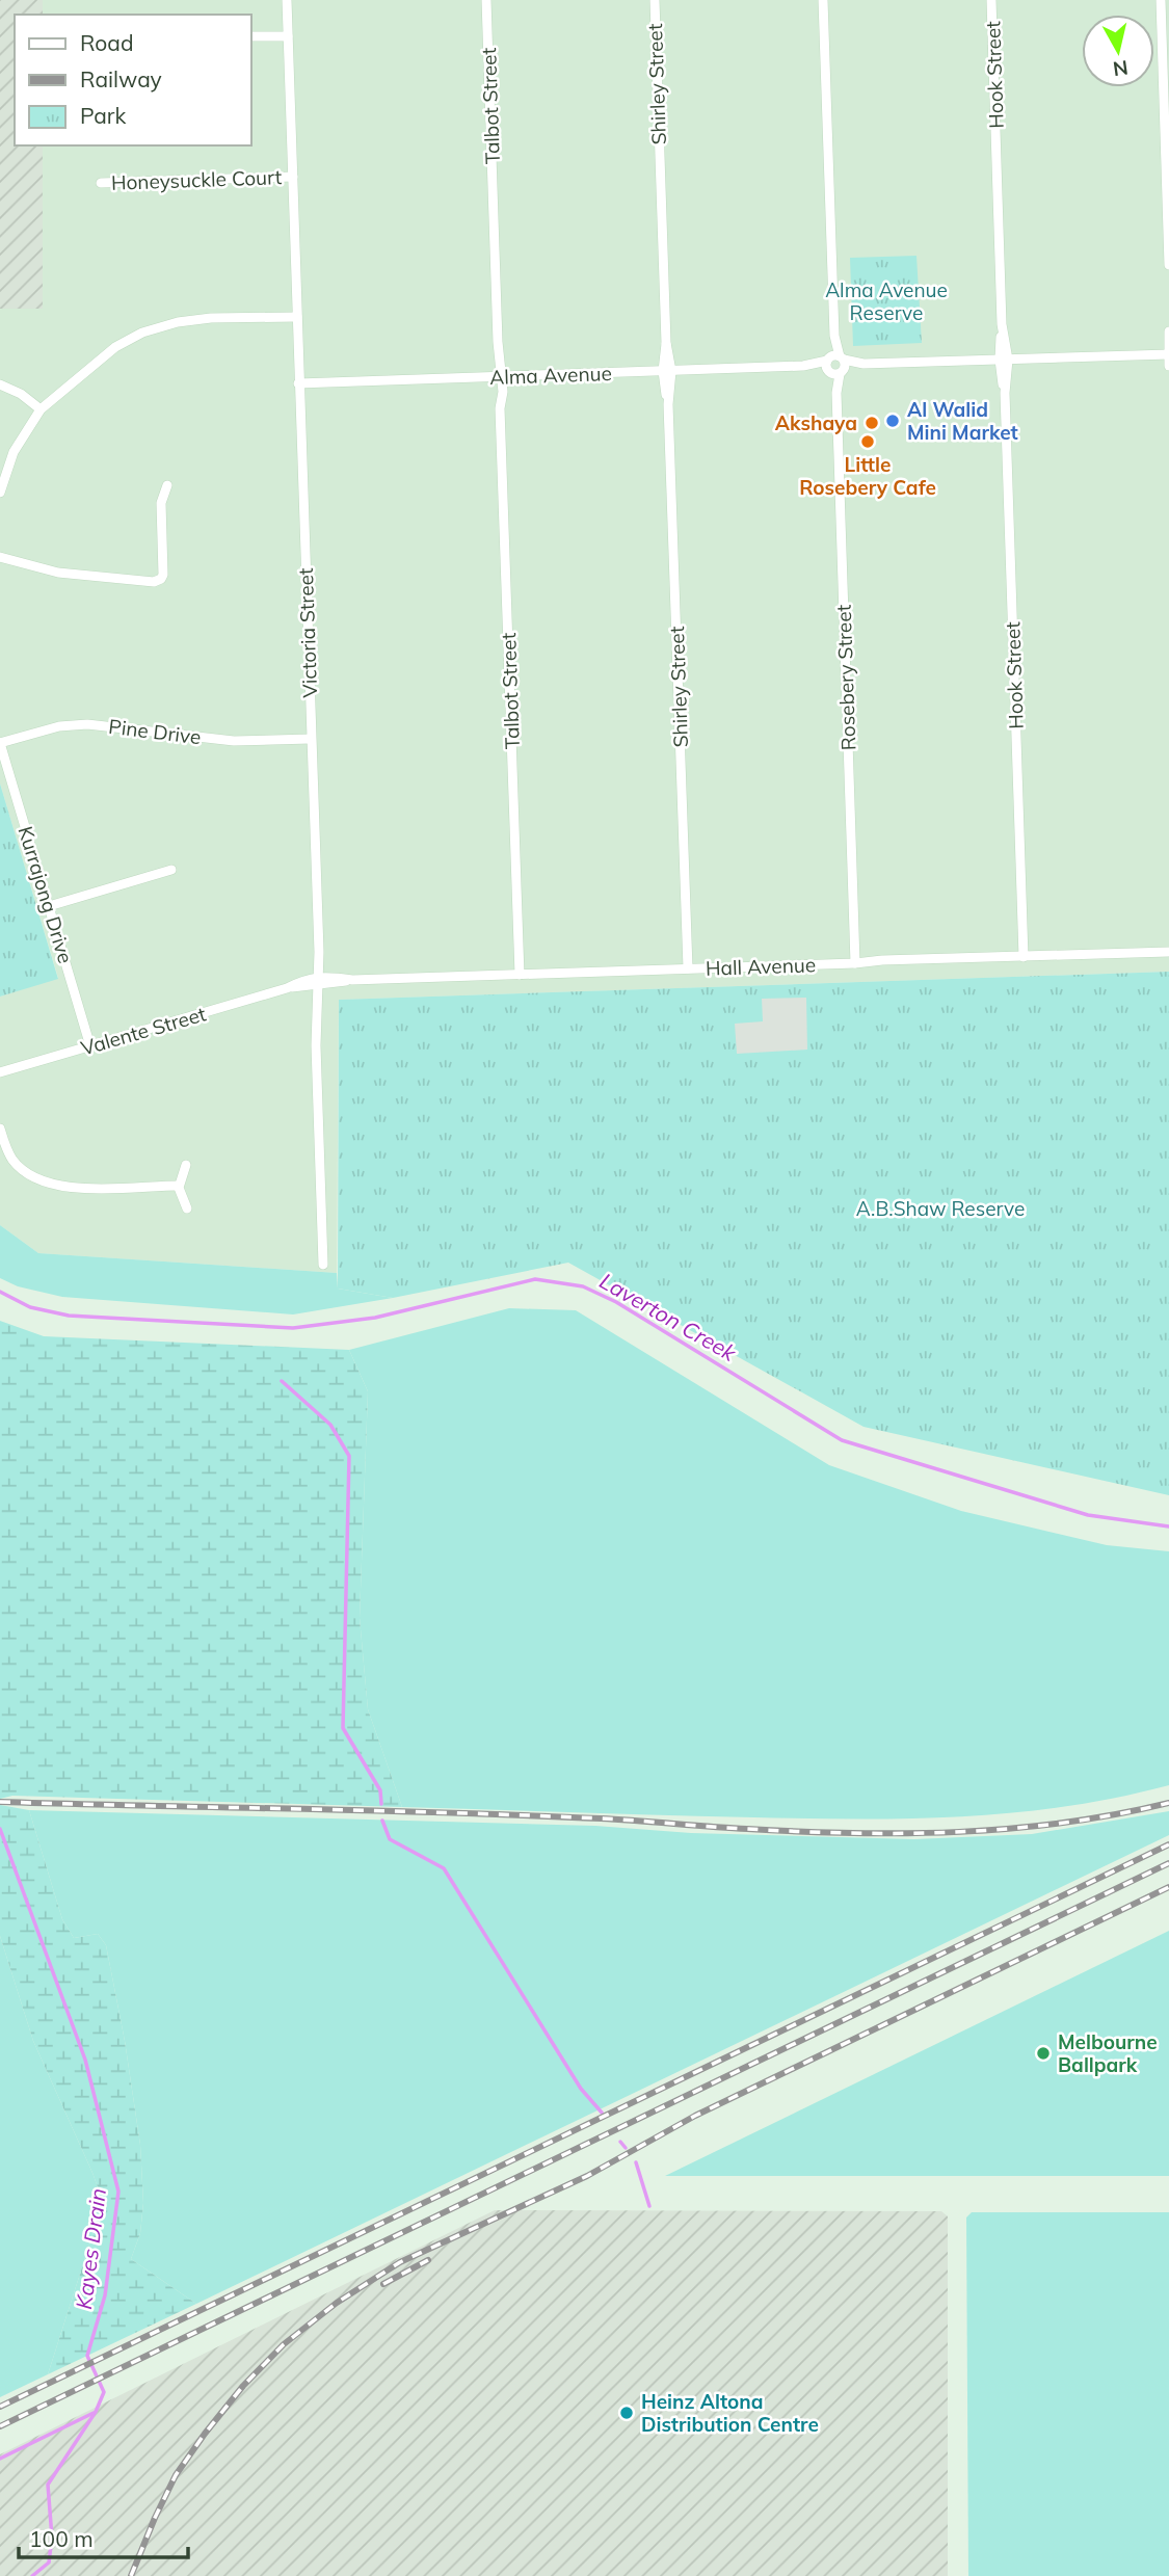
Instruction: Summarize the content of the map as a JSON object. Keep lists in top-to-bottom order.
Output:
{
  "streets": {
    "street": [
      "Hook Street",
      "Shirley Street",
      "Talbot Street",
      "Honeysuckle Court",
      "Alma Avenue",
      "Victoria Street",
      "Rosebery Street",
      "Pine Drive",
      "Kurrajong Drive",
      "Hall Avenue",
      "Valente Street"
    ]
  },
  "crossings": [
    ["Hook Street", "Alma Avenue"],
    ["Hook Street", "Hall Avenue"],
    ["Shirley Street", "Alma Avenue"],
    ["Shirley Street", "Hall Avenue"],
    ["Talbot Street", "Alma Avenue"],
    ["Talbot Street", "Hall Avenue"],
    ["Honeysuckle Court", "Victoria Street"],
    ["Alma Avenue", "Victoria Street"],
    ["Alma Avenue", "Rosebery Street"],
    ["Victoria Street", "Pine Drive"],
    ["Victoria Street", "Hall Avenue"],
    ["Victoria Street", "Valente Street"],
    ["Rosebery Street", "Hall Avenue"],
    ["Pine Drive", "Kurrajong Drive"],
    ["Kurrajong Drive", "Valente Street"],
    ["Hall Avenue", "Valente Street"]
  ],
  "water": ["Laverton Creek", "Kayes Drain"],
  "parks": ["Alma Avenue Reserve", "A.B.Shaw Reserve"],
  "places": [
    "Al Walid Mini Market",
    "Akshaya",
    "Little Rosebery Cafe",
    "Melbourne Ballpark",
    "Heinz Altona Distribution Centre"
  ],
  "legend": ["Road", "Railway", "Park"],
  "scale_bar": "100 m",
  "north": "bottom"
}
